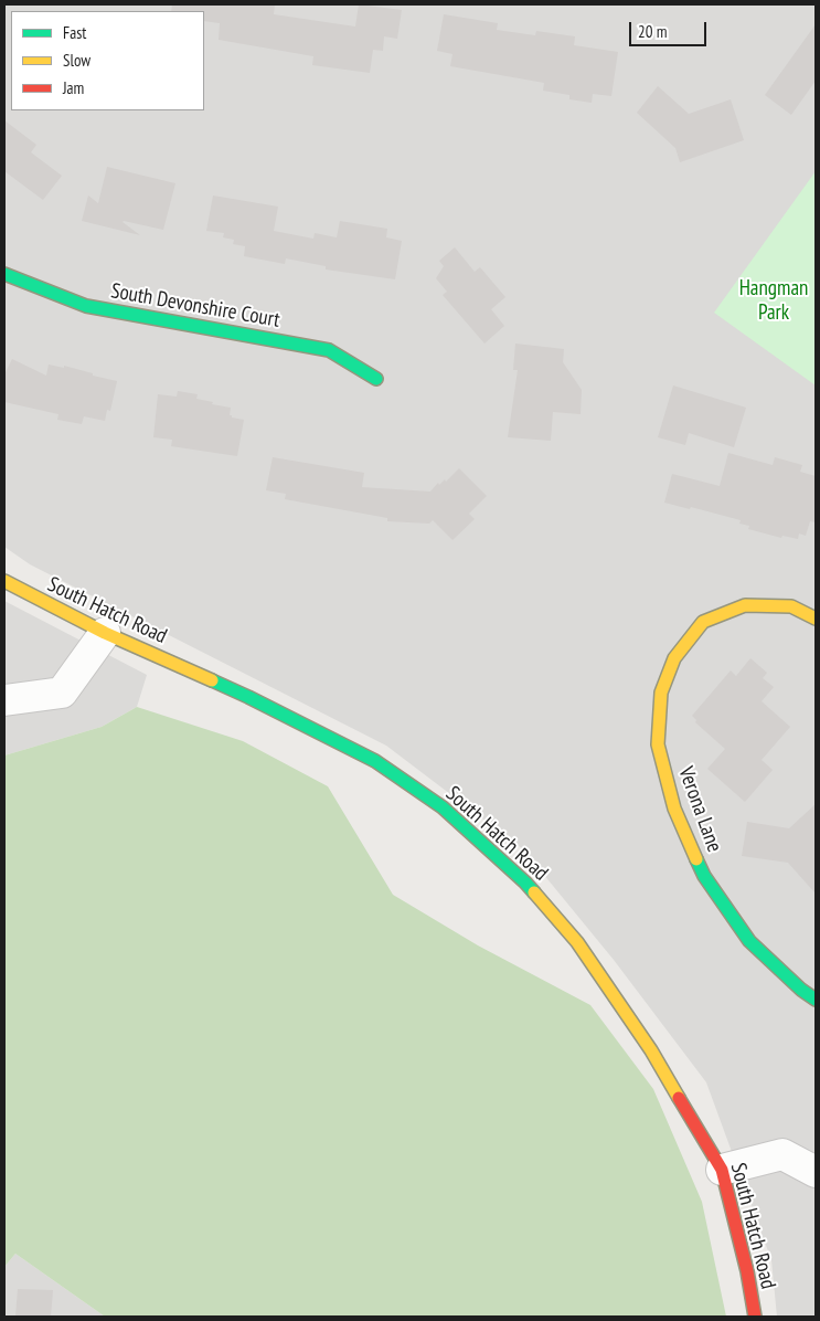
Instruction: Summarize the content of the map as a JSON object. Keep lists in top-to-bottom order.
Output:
{
  "streets": {
    "main road": ["South Devonshire Court", "South Hatch Road", "Verona Lane"]
  },
  "parks": ["Hangman Park"],
  "legend": ["Fast", "Slow", "Jam"],
  "scale_bar": "20 m"
}
